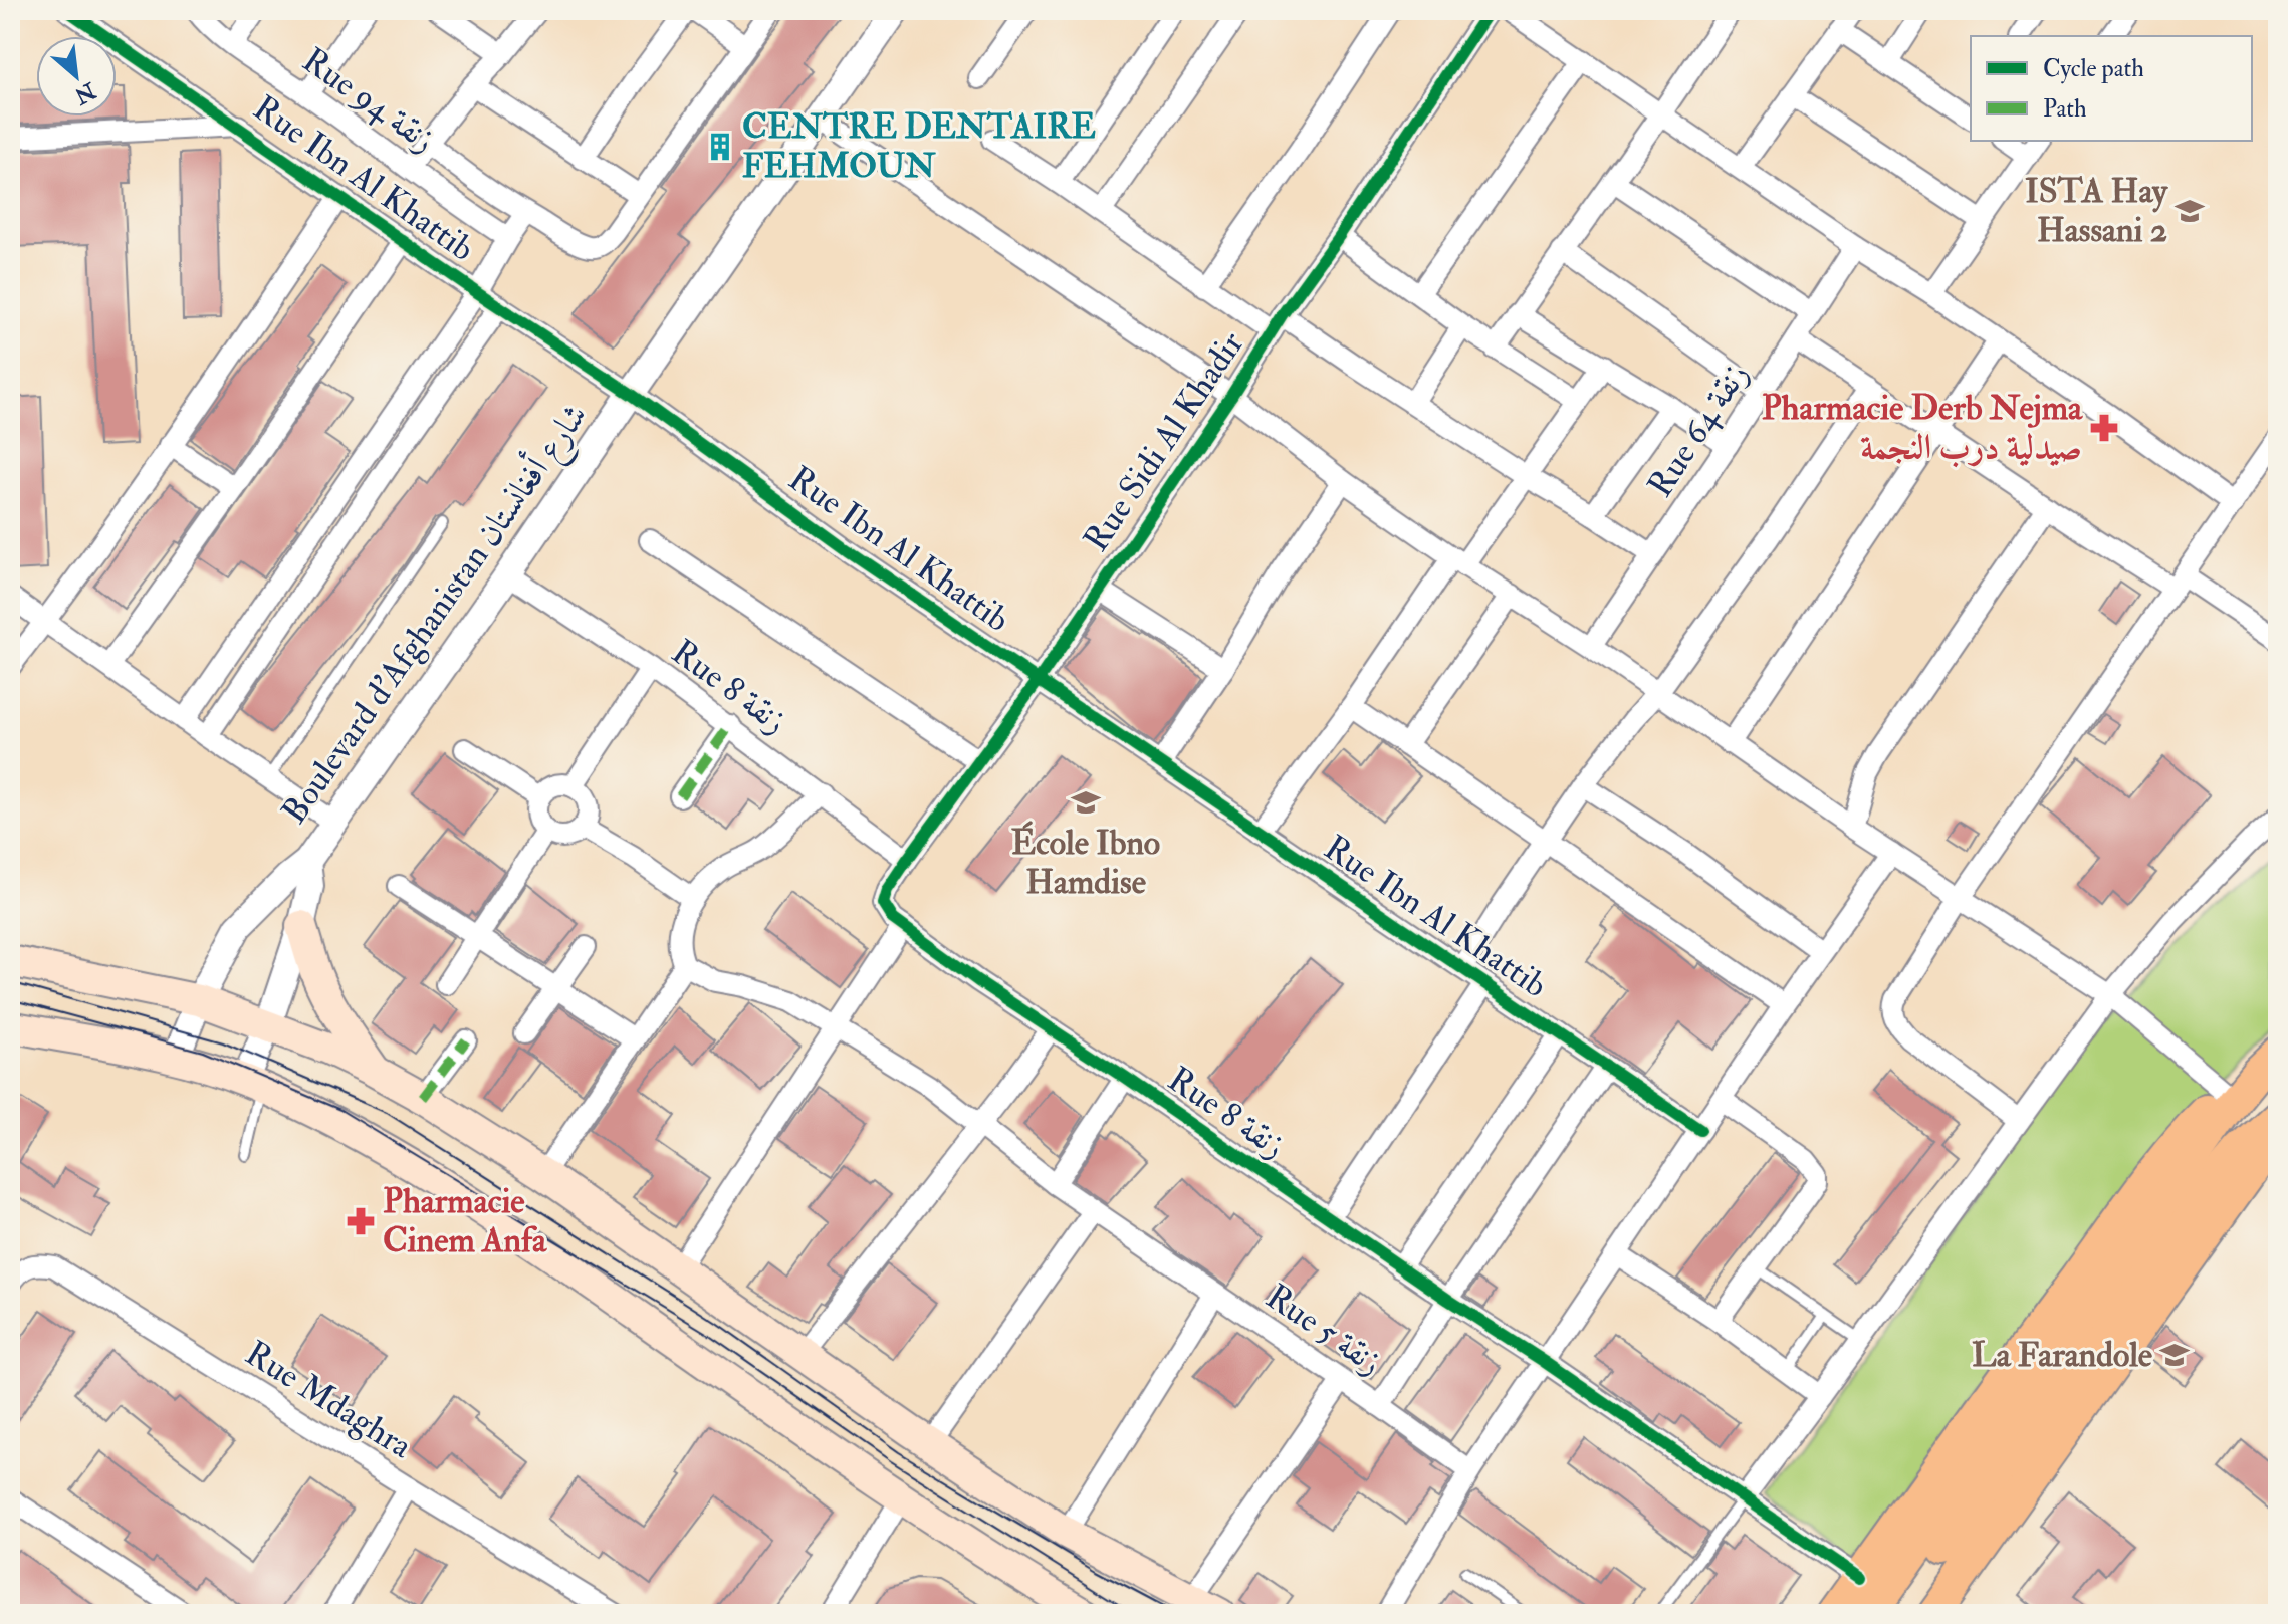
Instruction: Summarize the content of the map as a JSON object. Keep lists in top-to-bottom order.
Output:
{
  "streets": {
    "street": [
      "Rue 94 زنقة",
      "Rue Ibn Al Khattib",
      "Rue 64 زنقة",
      "Rue Sidi Al Khadir",
      "Boulevard d'Afghanistan شارع أفغانستان",
      "Rue 8 زنقة",
      "Rue 5 زنقة",
      "Rue Mdaghra"
    ]
  },
  "crossings": [
    ["Rue Ibn Al Khattib", "Rue Sidi Al Khadir"],
    ["Rue Ibn Al Khattib", "Boulevard d'Afghanistan شارع أفغانستان"],
    ["Rue Ibn Al Khattib", "Rue 5 زنقة"],
    ["Rue Sidi Al Khadir", "Rue 8 زنقة"],
    ["Boulevard d'Afghanistan شارع أفغانستان", "Rue 8 زنقة"],
    ["Rue 8 زنقة", "Rue 5 زنقة"]
  ],
  "places": {
    "building": ["CENTRE DENTAIRE FEHMOUN"],
    "school or university": ["ISTA Hay Hassani 2", "École Ibno Hamdise", "La Farandole"],
    "pharmacy": ["Pharmacie Derb Nejma صيدلية درب النجمة", "Pharmacie Cinem Anfa"]
  },
  "legend": ["Cycle path", "Path"],
  "north": "bottom right"
}
